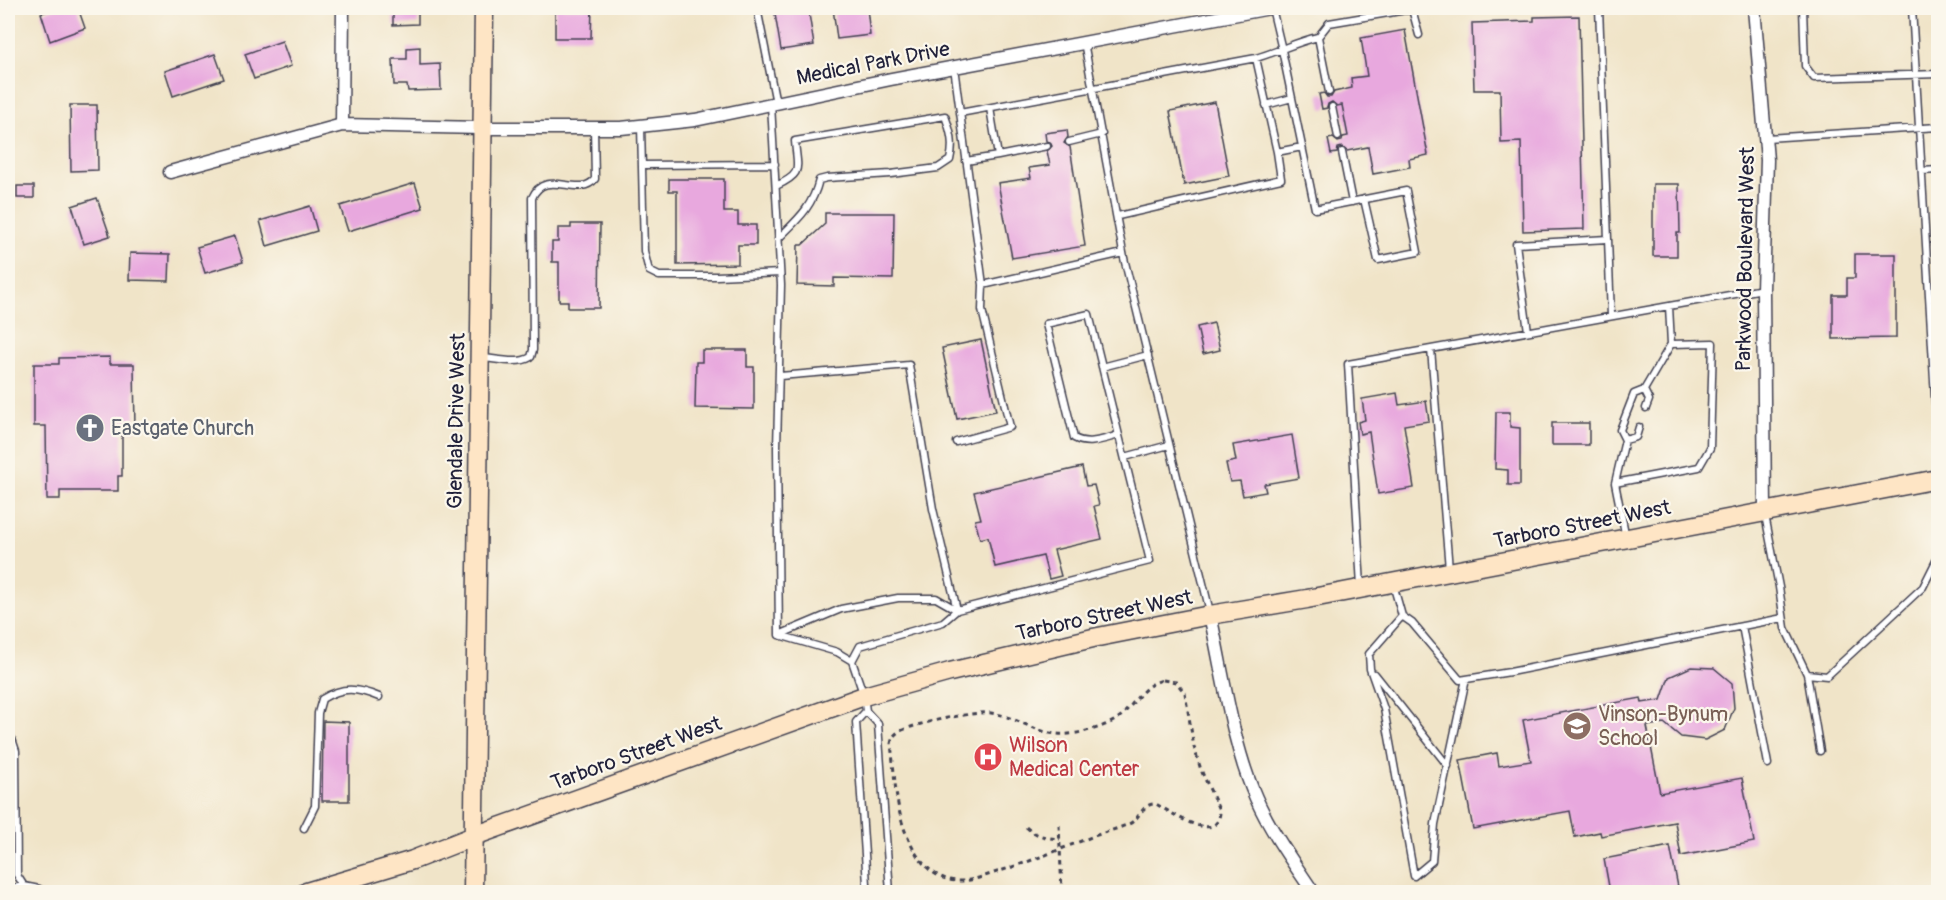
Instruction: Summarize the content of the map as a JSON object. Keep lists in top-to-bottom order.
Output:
{
  "streets": {
    "main road": ["Glendale Drive West", "Tarboro Street West"],
    "street": ["Medical Park Drive", "Parkwood Boulevard West"]
  },
  "crossings": [
    ["Medical Park Drive", "Glendale Drive West"],
    ["Parkwood Boulevard West", "Tarboro Street West"],
    ["Glendale Drive West", "Tarboro Street West"]
  ],
  "places": {
    "church": ["Eastgate Church"],
    "school or university": ["Vinson-Bynum School"],
    "hospital": ["Wilson Medical Center"]
  }
}
